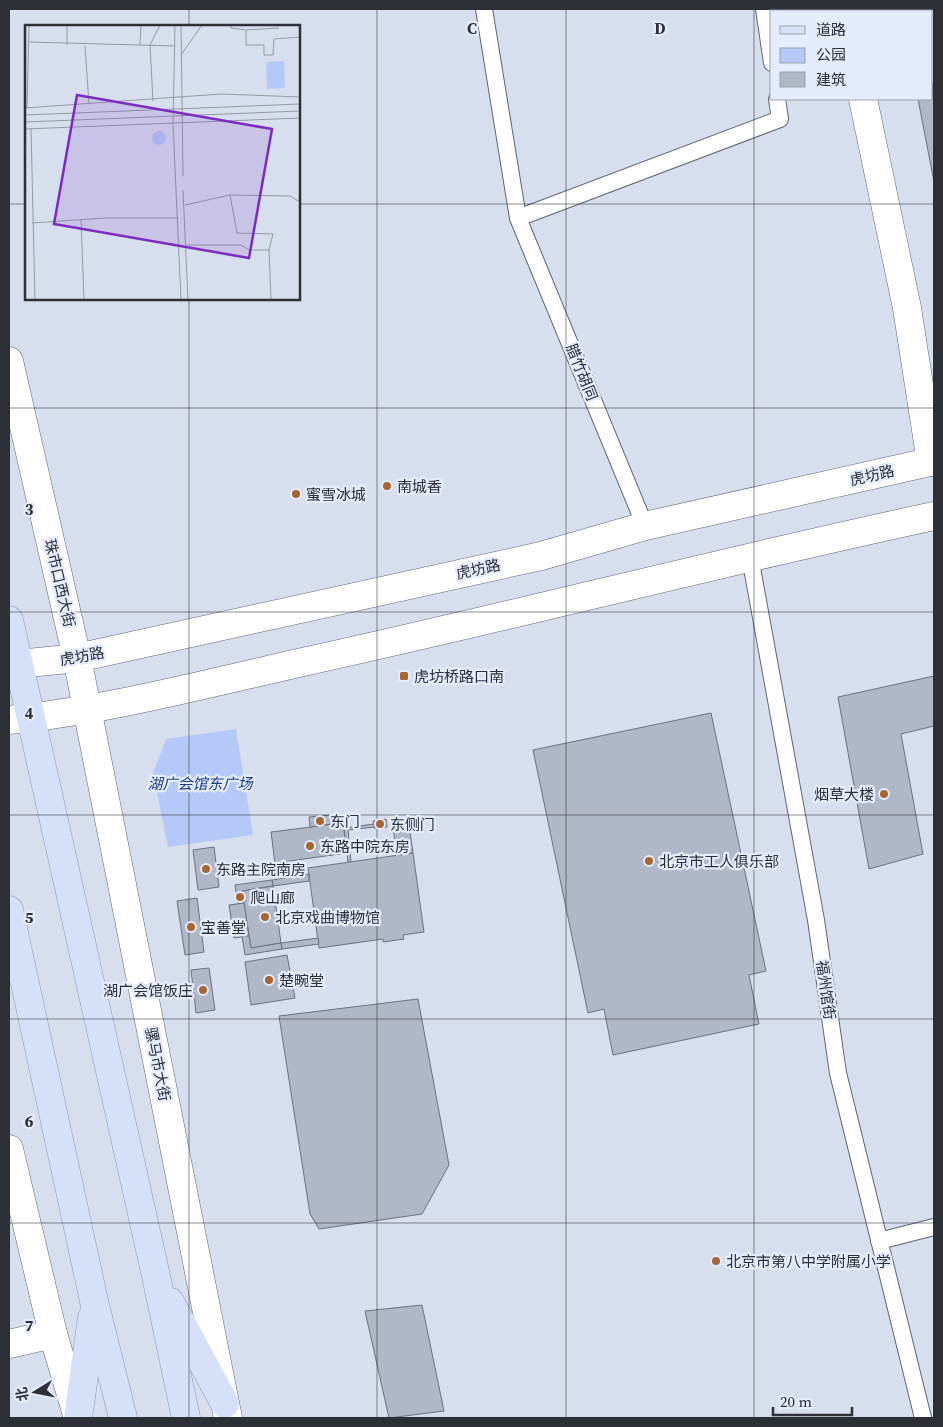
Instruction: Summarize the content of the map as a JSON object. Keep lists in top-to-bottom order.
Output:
{
  "streets": {
    "street": ["虎坊路", "珠市口西大街", "骡马市大街"],
    "lane": ["腊竹胡同", "福州馆街"]
  },
  "crossings": [
    ["腊竹胡同", "虎坊路"],
    ["虎坊路", "珠市口西大街"],
    ["珠市口西大街", "骡马市大街"]
  ],
  "parks": ["湖广会馆东广场"],
  "places": {
    "other": [
      "南城香",
      "蜜雪冰城",
      "烟草大楼",
      "东门",
      "东侧门",
      "东路中院东房",
      "北京市工人俱乐部",
      "东路主院南房",
      "爬山廊",
      "北京戏曲博物馆",
      "宝善堂",
      "楚畹堂",
      "湖广会馆饭庄",
      "北京市第八中学附属小学"
    ],
    "transit": ["虎坊桥路口南"]
  },
  "legend": ["道路", "公园", "建筑"],
  "scale_bar": "20 m",
  "north": "left",
  "grid": {
    "columns": ["C", "D"],
    "rows": [
      "3",
      "4",
      "5",
      "6",
      "7"
    ]
  }
}
